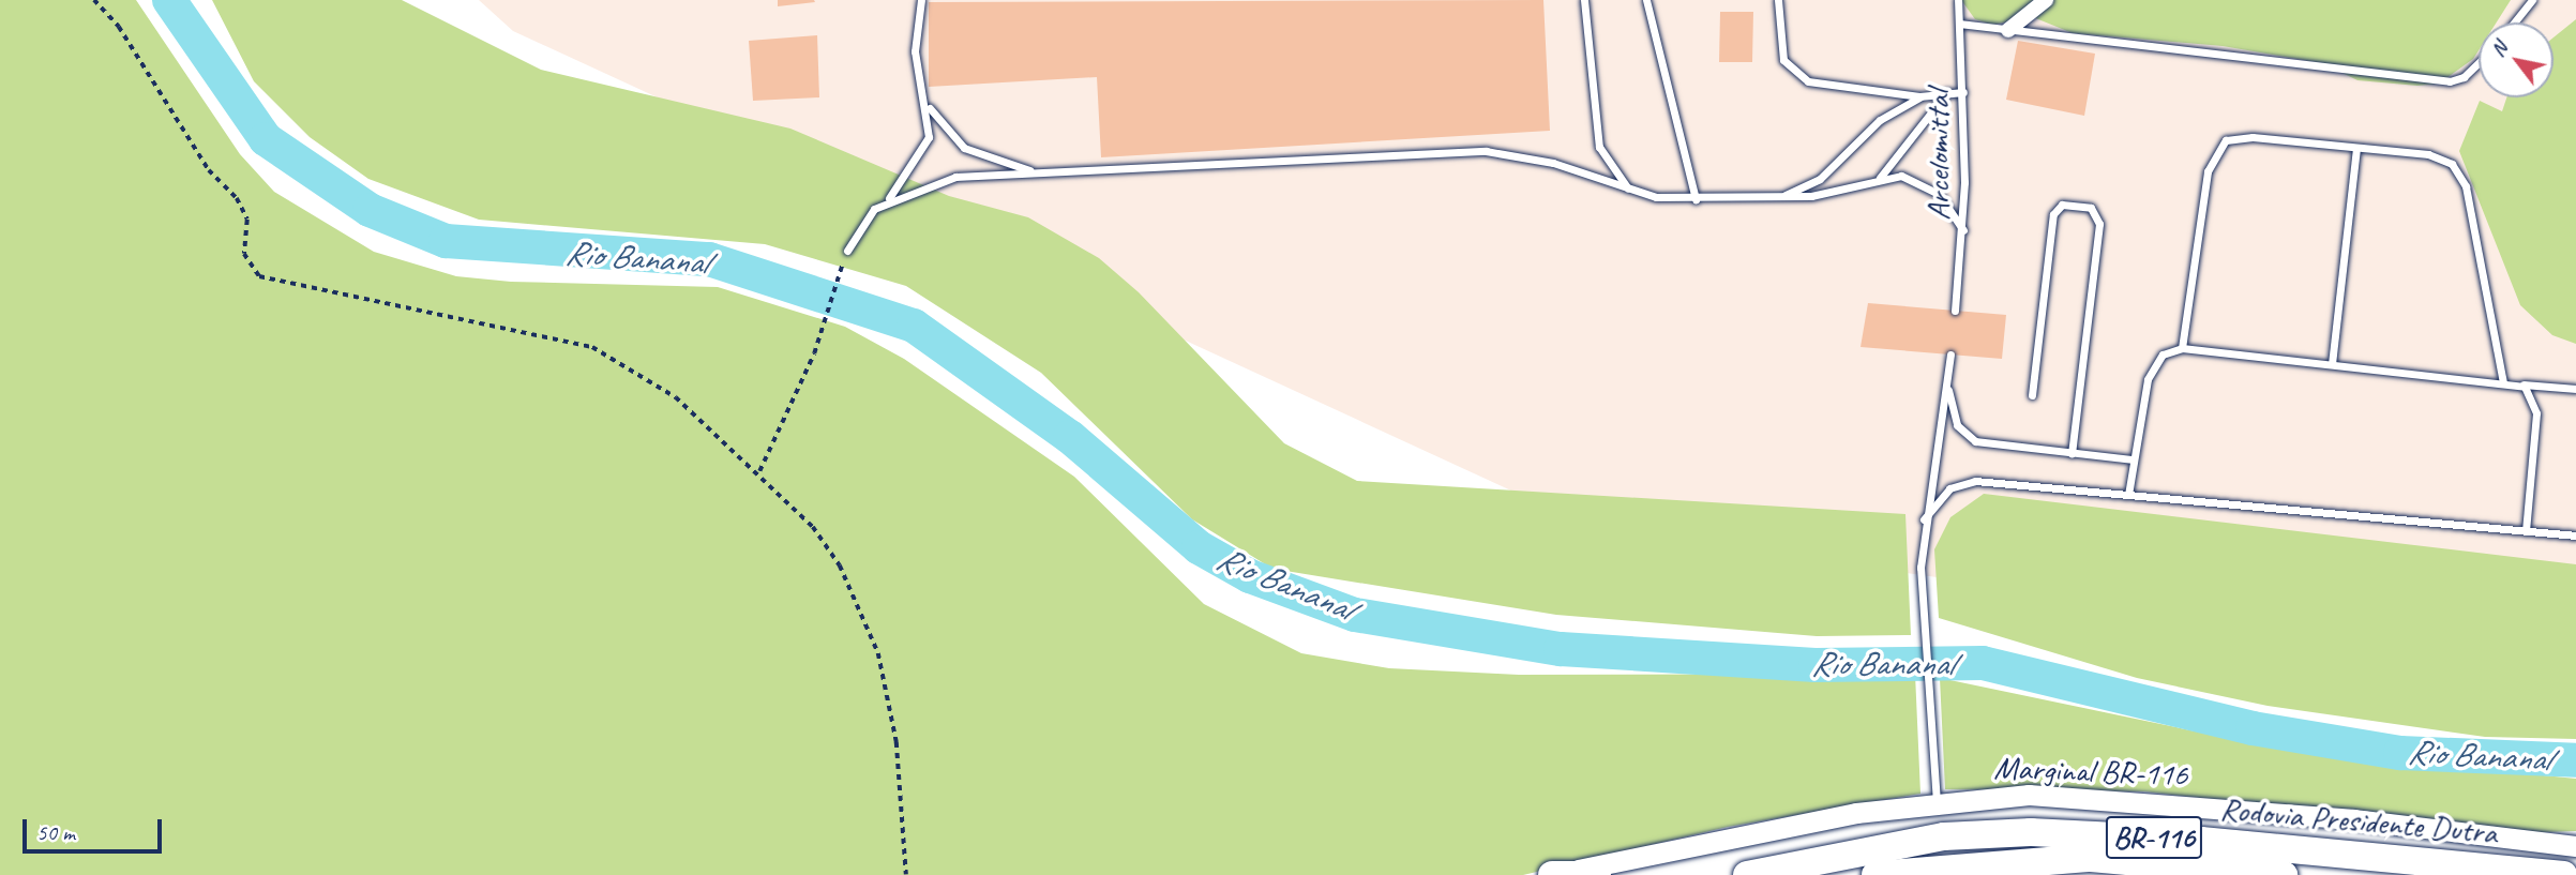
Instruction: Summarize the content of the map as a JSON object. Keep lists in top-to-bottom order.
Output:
{
  "streets": {
    "highway": ["Rodovia Presidente Dutra", "BR-116"],
    "main road": ["Marginal BR-116"],
    "lane": ["Arcelomittal"]
  },
  "water": ["Rio Bananal"],
  "scale_bar": "50 m",
  "north": "top left"
}
